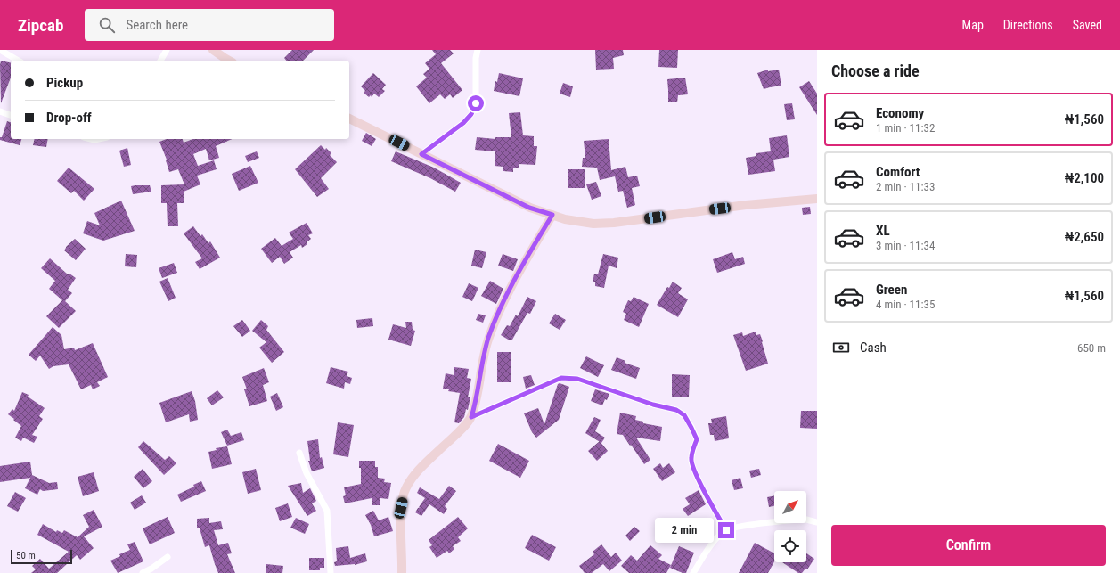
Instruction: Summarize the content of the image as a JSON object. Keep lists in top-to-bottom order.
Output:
{
  "scale_bar": "50 m",
  "north": "top right",
  "page": {
    "header": "Zipcab",
    "search": "Search here",
    "nav": ["Map", "Directions", "Saved"],
    "heading": "Choose a ride",
    "banner": ["Pickup", "Drop-off"],
    "list": [
      {
        "name": "Economy",
        "note": "1 min · 11:32",
        "value": "₦1,560"
      },
      {
        "name": "Comfort",
        "note": "2 min · 11:33",
        "value": "₦2,100"
      },
      {
        "name": "XL",
        "note": "3 min · 11:34",
        "value": "₦2,650"
      },
      {
        "name": "Green",
        "note": "4 min · 11:35",
        "value": "₦1,560"
      }
    ],
    "pay": ["Cash", "650 m"],
    "bubble": "2 min",
    "buttons": "Confirm",
    "scale": "50 m"
  }
}
